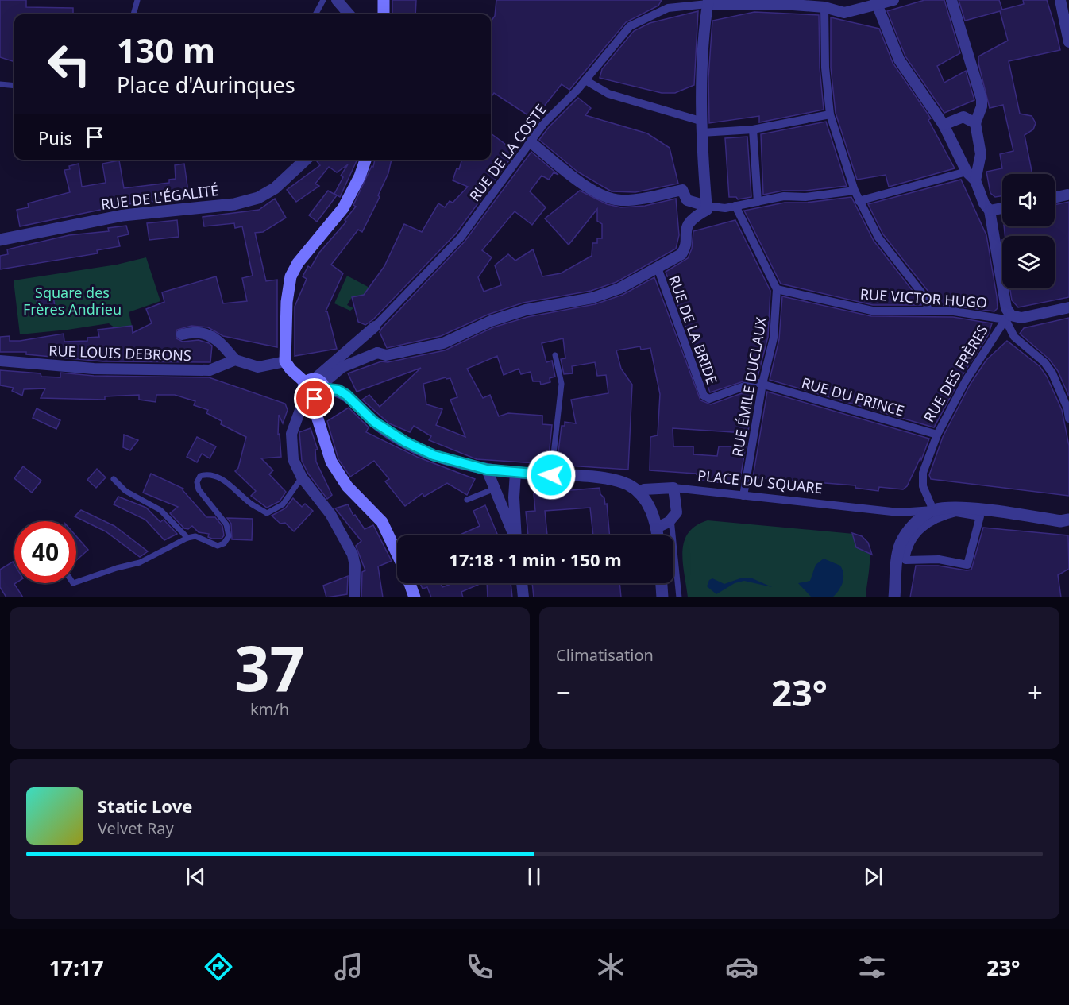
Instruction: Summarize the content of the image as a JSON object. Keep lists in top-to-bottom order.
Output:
{
  "streets": {
    "street": [
      "RUE DE LA COSTE",
      "RUE DE L'ÉGALITÉ",
      "RUE VICTOR HUGO",
      "RUE DE LA BRIDE",
      "RUE LOUIS DEBRONS",
      "RUE DES FRÈRES",
      "RUE ÉMILE DUCLAUX",
      "RUE DU PRINCE",
      "PLACE DU SQUARE"
    ]
  },
  "crossings": [
    ["RUE VICTOR HUGO", "RUE DES FRÈRES"],
    ["RUE VICTOR HUGO", "RUE ÉMILE DUCLAUX"],
    ["RUE DE LA BRIDE", "RUE ÉMILE DUCLAUX"],
    ["RUE DE LA BRIDE", "RUE DU PRINCE"],
    ["RUE DES FRÈRES", "RUE DU PRINCE"],
    ["RUE DES FRÈRES", "PLACE DU SQUARE"],
    ["RUE ÉMILE DUCLAUX", "RUE DU PRINCE"],
    ["RUE ÉMILE DUCLAUX", "PLACE DU SQUARE"]
  ],
  "parks": ["Square des Frères Andrieu"],
  "page": {
    "turn": ["130 m", "Place d'Aurinques"],
    "then": "Puis",
    "limit": "40",
    "trip": "17:18 · 1 min · 150 m",
    "tile": [
      ["37", "km/h"],
      "Climatisation"
    ],
    "heat": ["−", "23°", "+"],
    "song": ["Static Love", "Velvet Ray"],
    "tabs": ["17:17", "23°"]
  }
}
